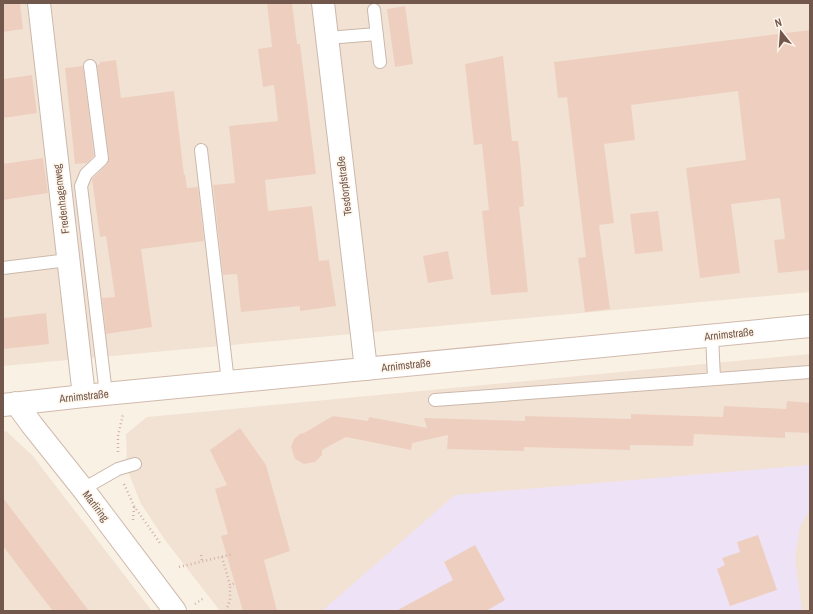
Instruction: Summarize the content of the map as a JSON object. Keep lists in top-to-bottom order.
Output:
{
  "streets": {
    "street": [
      "Tesdorpfstraße",
      "Fredenhagenweg",
      "Arnimstraße",
      "Marliring"
    ]
  },
  "crossings": [
    ["Tesdorpfstraße", "Arnimstraße"],
    ["Fredenhagenweg", "Arnimstraße"],
    ["Arnimstraße", "Marliring"]
  ],
  "north": "top"
}
